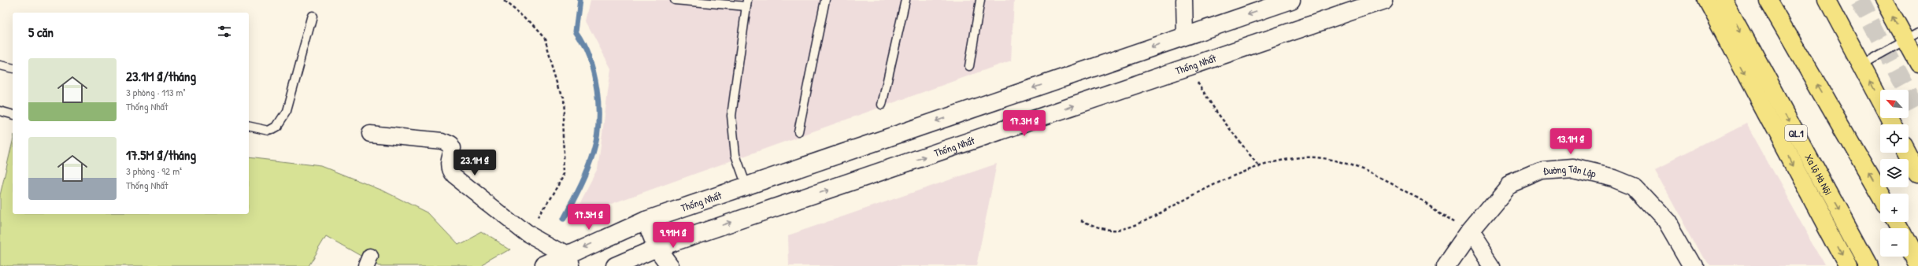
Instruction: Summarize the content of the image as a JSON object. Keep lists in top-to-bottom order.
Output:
{
  "streets": {
    "highway": ["QL.1", "Xa lộ Hà Nội"],
    "main road": ["Thống Nhất", "Đường Tân Lập"]
  },
  "north": "top left",
  "page": {
    "heading": "5 căn",
    "list": [
      {
        "name": "23.1M ₫/tháng",
        "note": "3 phòng · 113 m² · Thống Nhất"
      },
      {
        "name": "17.5M ₫/tháng",
        "note": "3 phòng · 92 m² · Thống Nhất"
      }
    ],
    "map_buttons": ["+", "−"],
    "price": [
      "17.3M ₫",
      "13.1M ₫",
      "23.1M ₫",
      "17.5M ₫",
      "9.91M ₫"
    ]
  }
}
